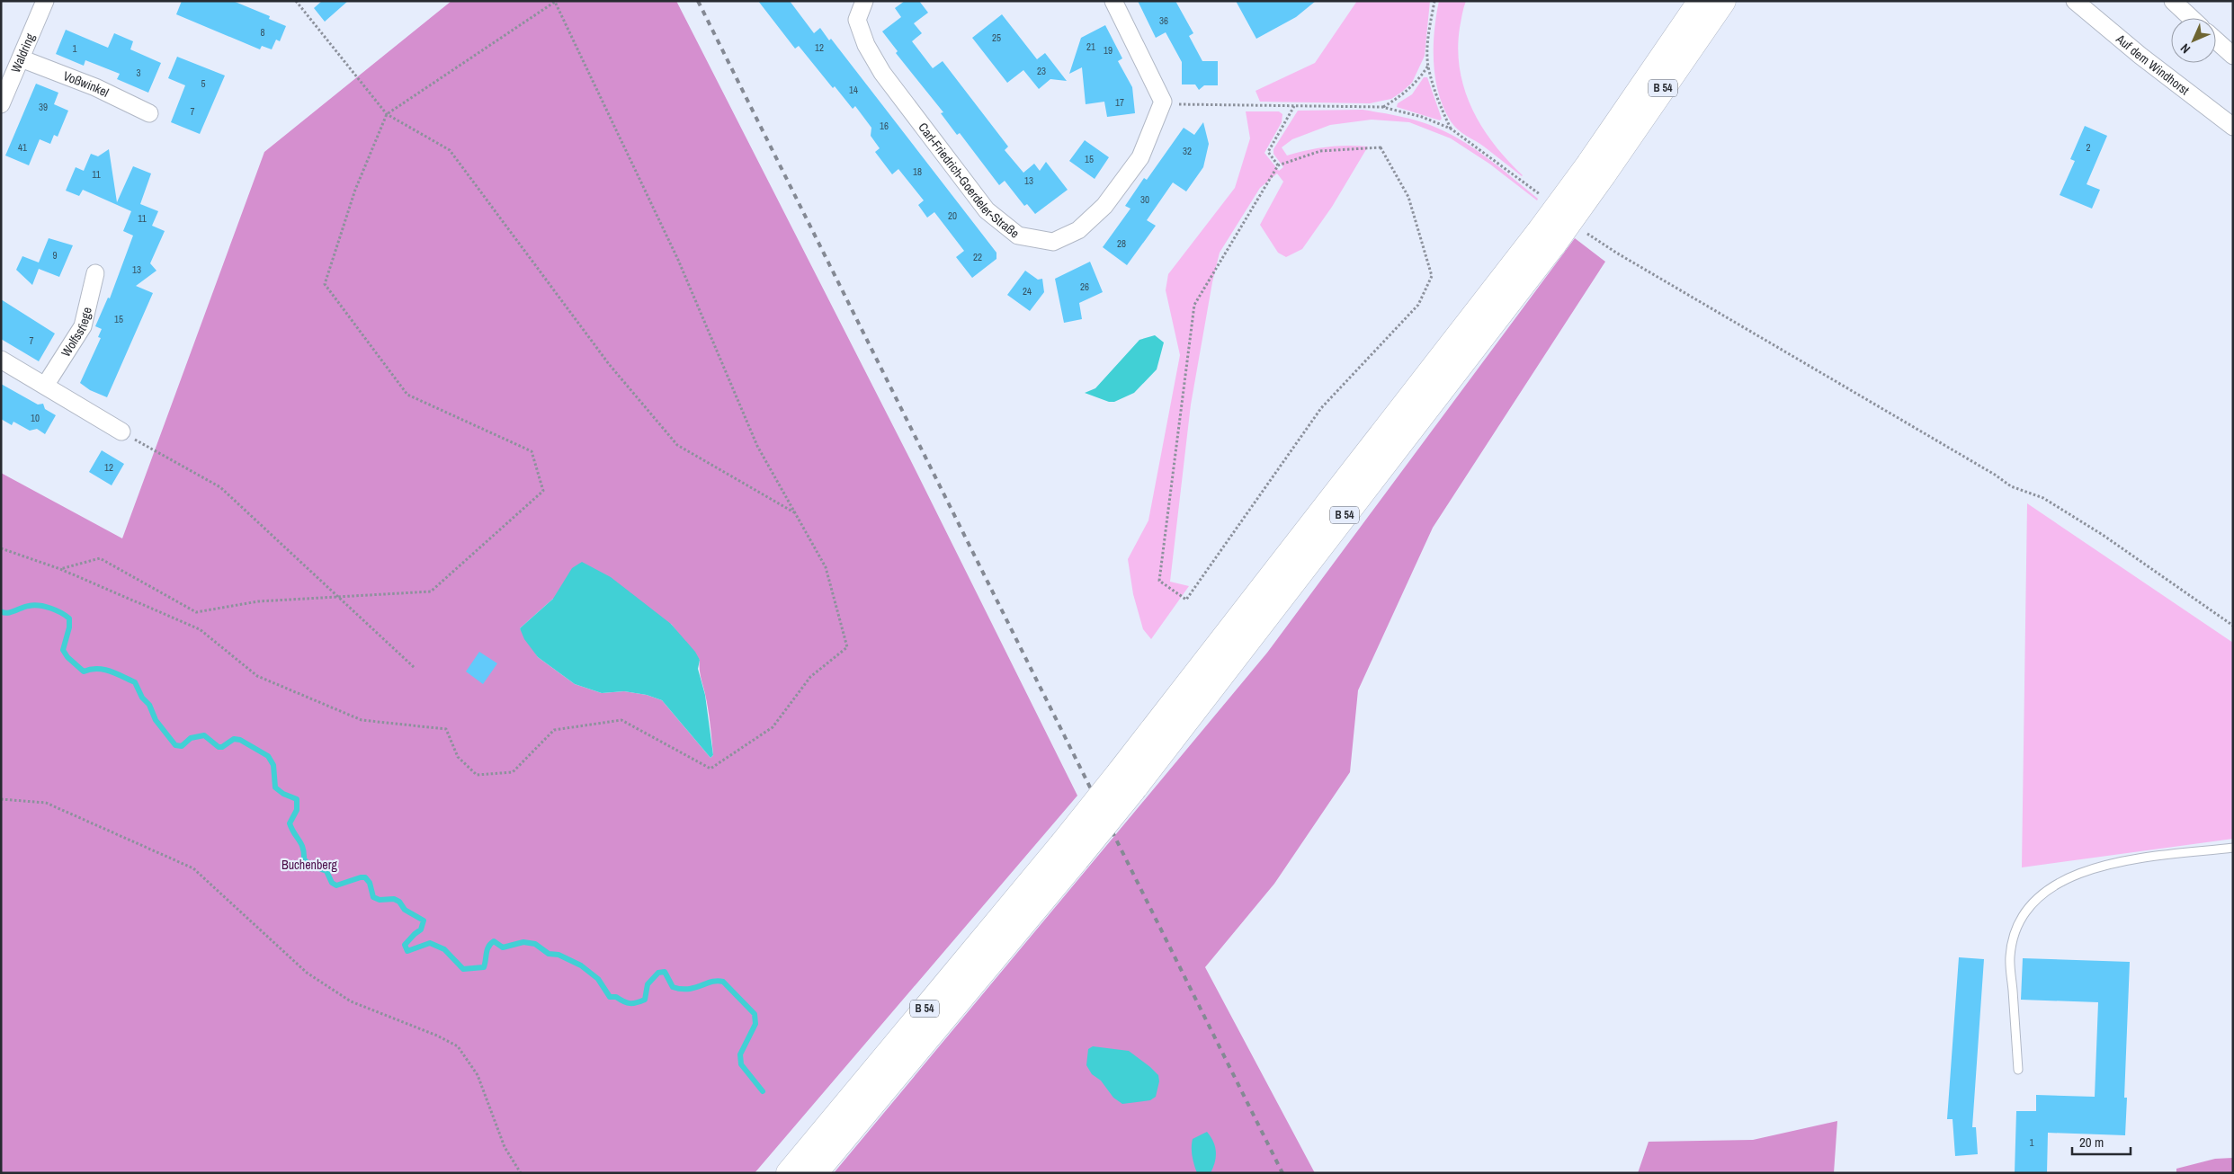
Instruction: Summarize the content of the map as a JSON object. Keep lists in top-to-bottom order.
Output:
{
  "streets": {
    "highway": ["B 54"],
    "street": [
      "Waldring",
      "Auf dem Windhorst",
      "Voßwinkel",
      "Carl-Friedrich-Goerdeler-Straße",
      "Wolfsstiege"
    ]
  },
  "crossings": [
    ["Waldring", "Voßwinkel"]
  ],
  "parks": ["Buchenberg"],
  "house_numbers": [
    "36",
    "8",
    "25",
    "21",
    "12",
    "1",
    "19",
    "23",
    "3",
    "5",
    "14",
    "17",
    "39",
    "7",
    "16",
    "41",
    "2",
    "32",
    "15",
    "18",
    "11",
    "13",
    "30",
    "20",
    "11",
    "28",
    "9",
    "22",
    "13",
    "26",
    "24",
    "15",
    "7",
    "10",
    "12",
    "1"
  ],
  "scale_bar": "20 m",
  "north": "bottom left"
}
